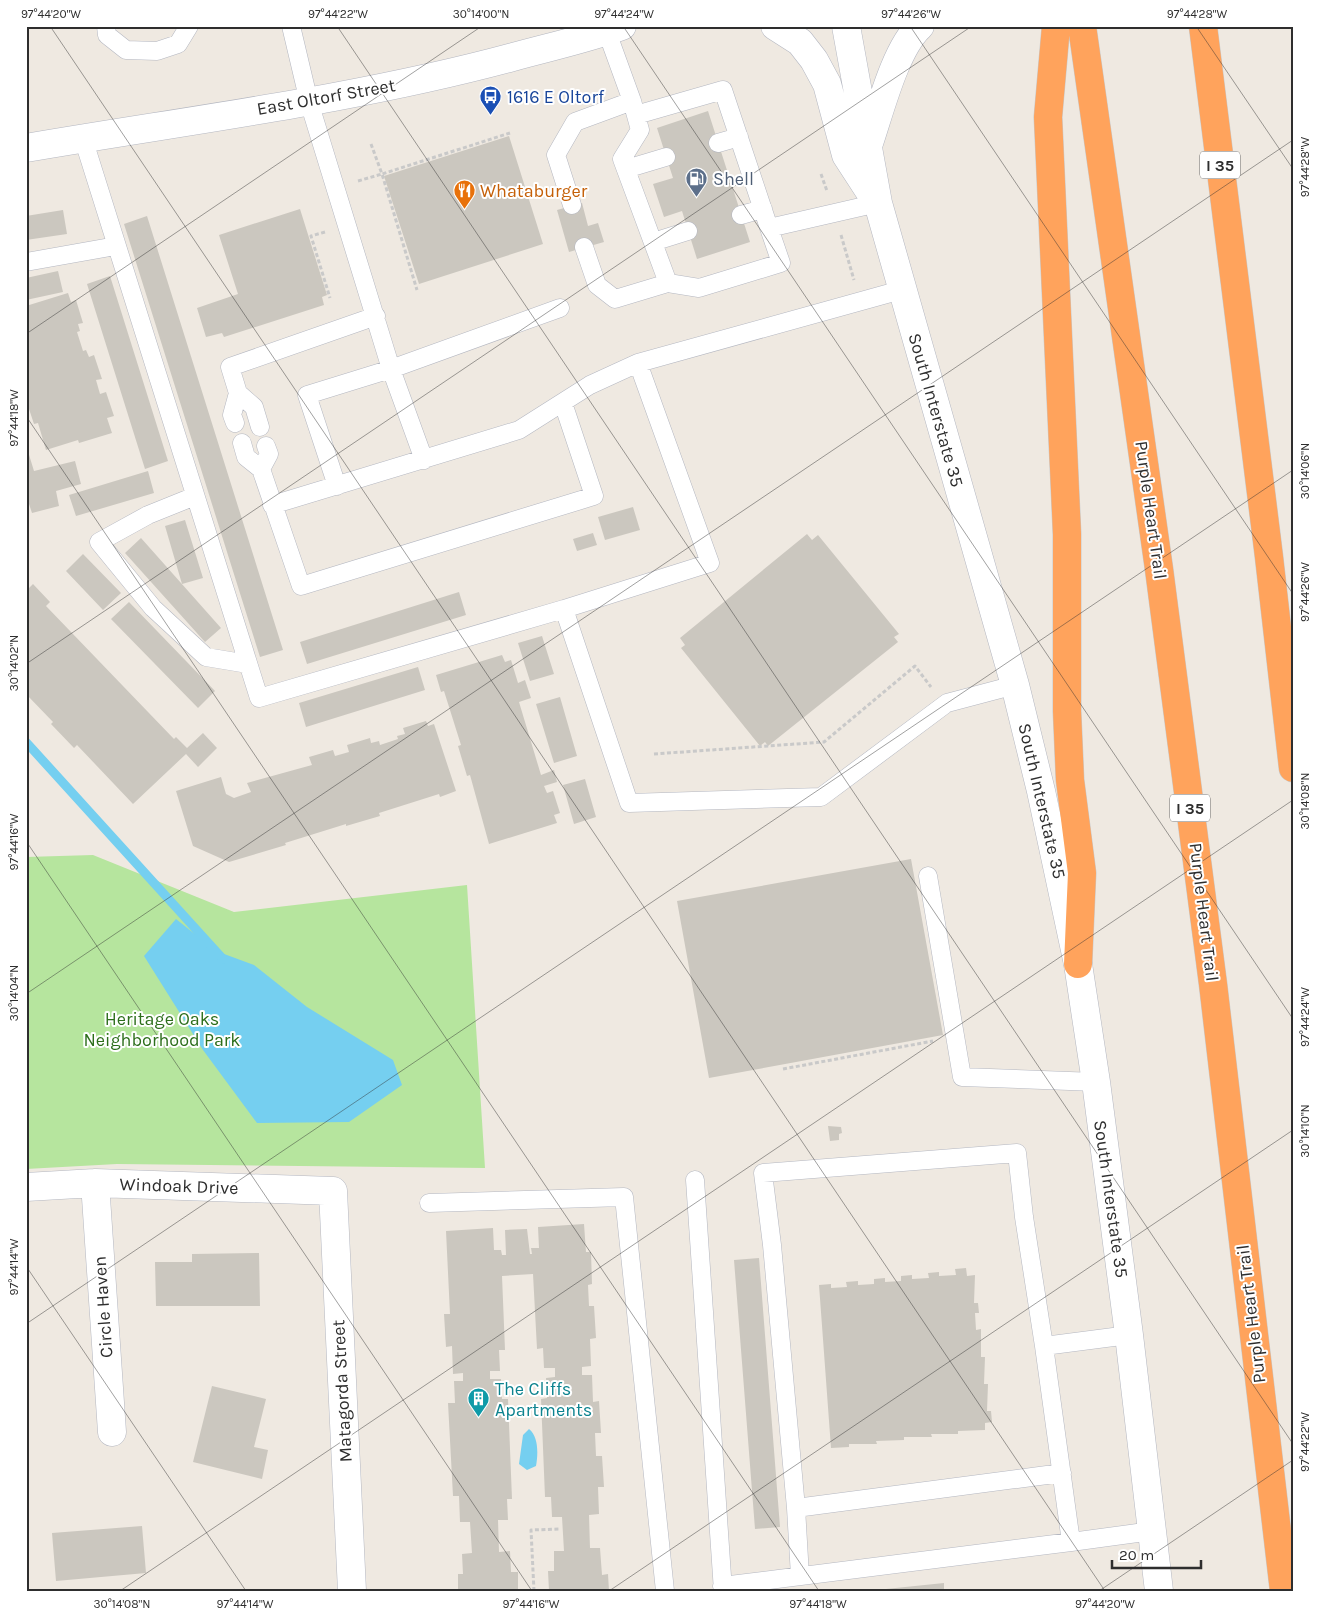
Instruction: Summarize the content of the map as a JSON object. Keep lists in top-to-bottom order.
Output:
{
  "streets": {
    "highway": ["I 35", "Purple Heart Trail"],
    "main road": [
      "East Oltorf Street",
      "South Interstate 35",
      "Windoak Drive",
      "Circle Haven",
      "Matagorda Street"
    ]
  },
  "crossings": [
    ["Windoak Drive", "Circle Haven"],
    ["Windoak Drive", "Matagorda Street"]
  ],
  "parks": ["Heritage Oaks Neighborhood Park"],
  "places": {
    "bus stop": ["1616 E Oltorf"],
    "fuel station": ["Shell"],
    "restaurant": ["Whataburger"],
    "building": ["The Cliffs Apartments"]
  },
  "scale_bar": "20 m",
  "coordinates": [
    "97°44'20\"W",
    "97°44'22\"W",
    "30°14'00\"N",
    "97°44'24\"W",
    "97°44'26\"W",
    "97°44'28\"W",
    "97°44'18\"W",
    "30°14'06\"N",
    "30°14'02\"N",
    "30°14'08\"N",
    "97°44'16\"W",
    "30°14'04\"N",
    "30°14'10\"N",
    "97°44'14\"W"
  ]
}
